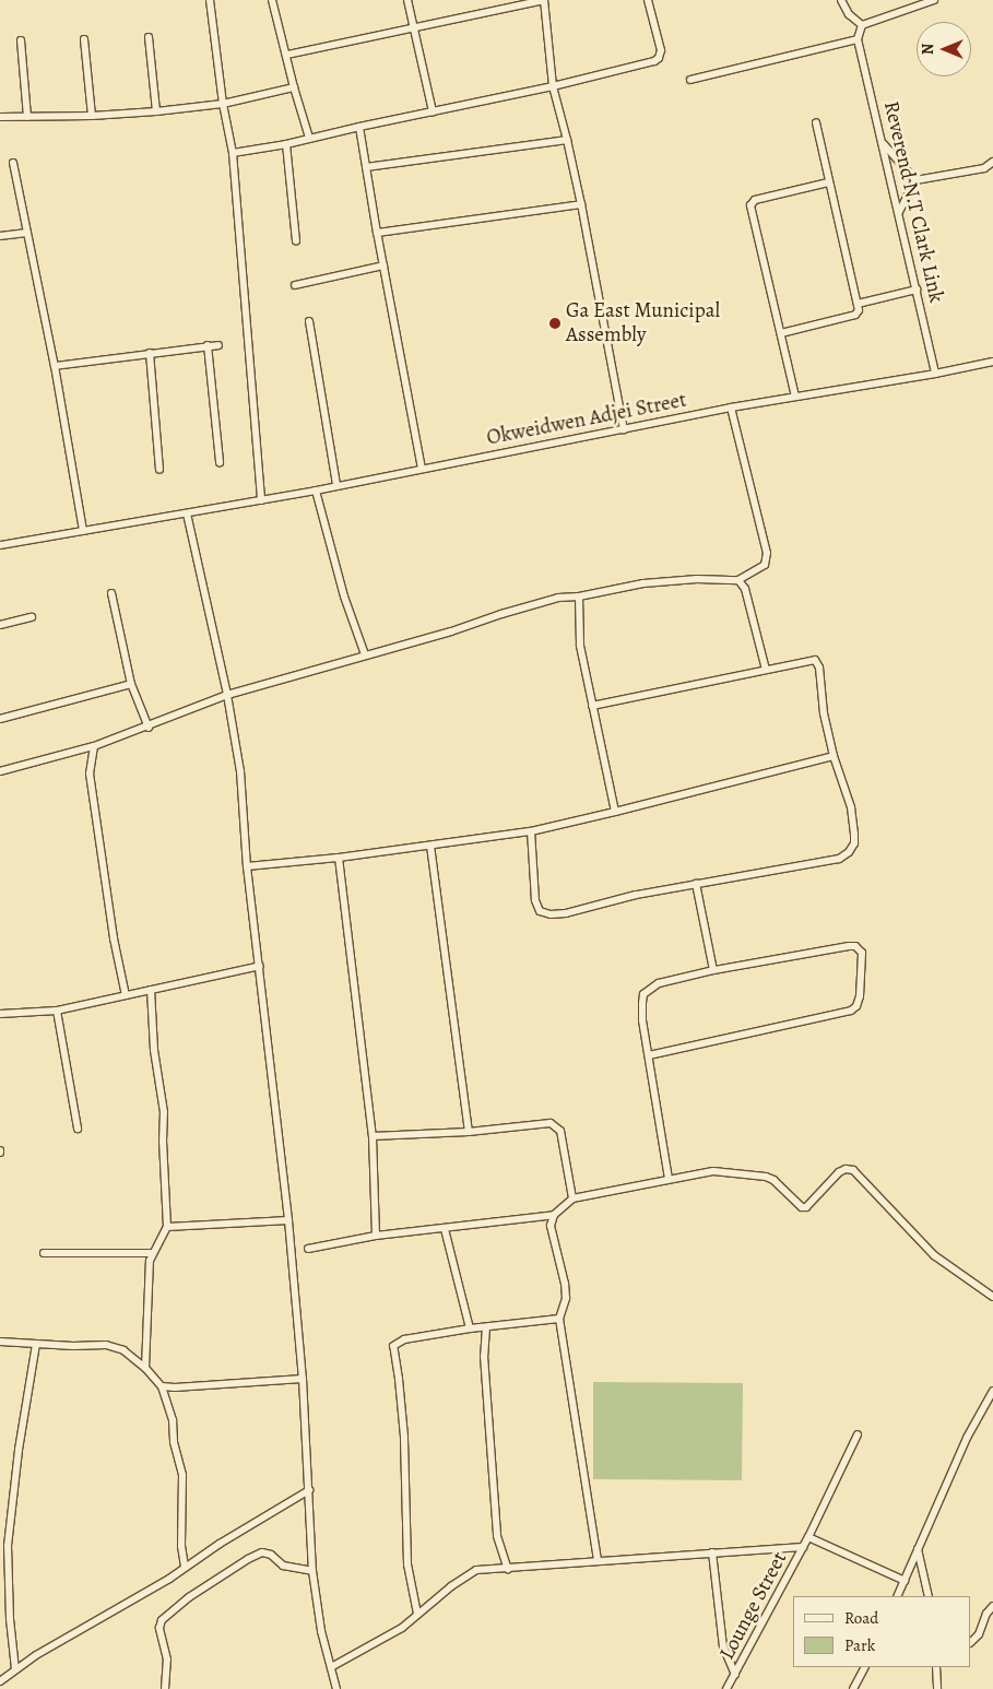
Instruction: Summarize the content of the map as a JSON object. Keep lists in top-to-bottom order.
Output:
{
  "streets": {
    "street": ["Reverend N.T Clark Link", "Okweidwen Adjei Street", "Lounge Street"]
  },
  "crossings": [
    ["Reverend N.T Clark Link", "Okweidwen Adjei Street"]
  ],
  "places": ["Ga East Municipal Assembly"],
  "legend": ["Road", "Park"],
  "north": "left"
}
